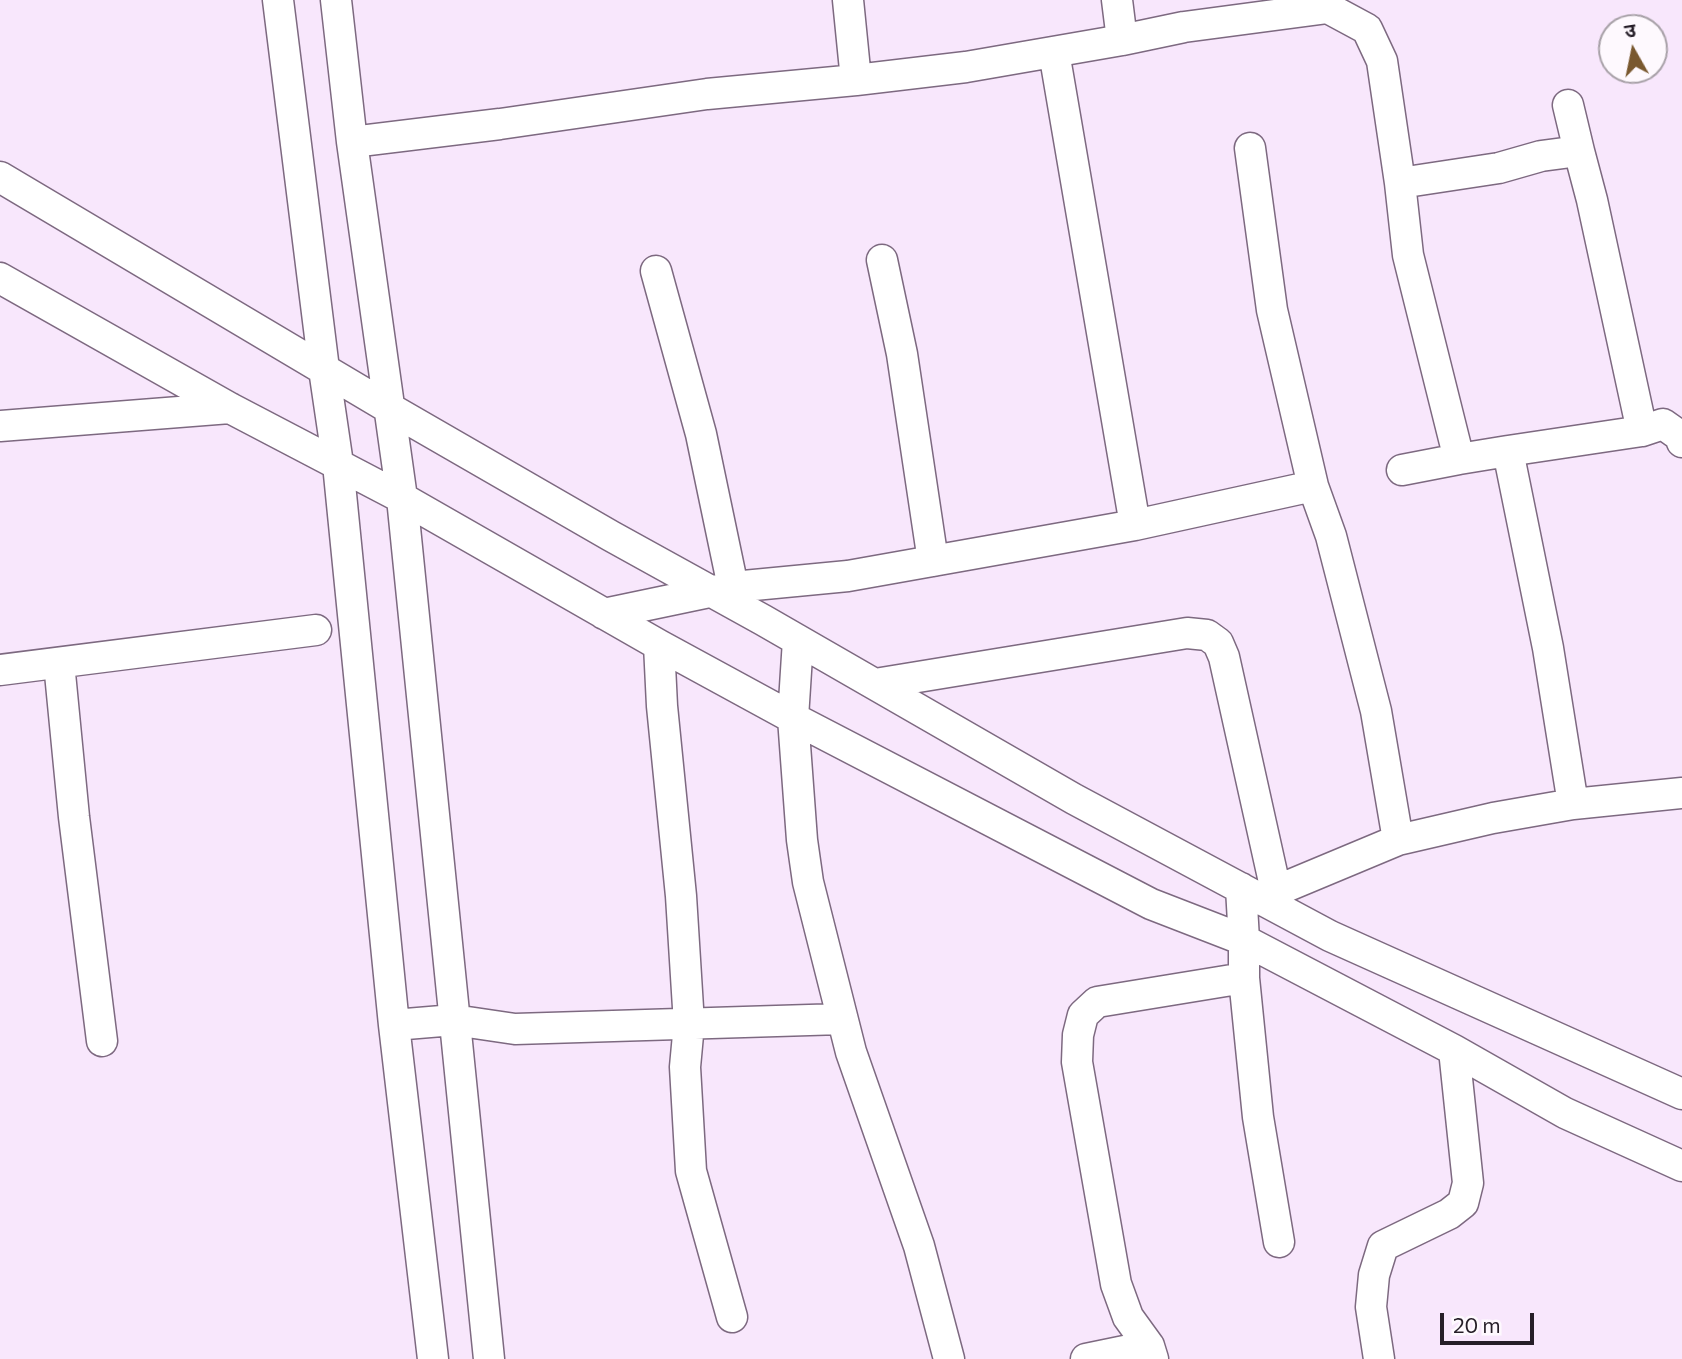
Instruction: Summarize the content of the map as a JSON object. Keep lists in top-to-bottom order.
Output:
{
  "scale_bar": "20 m",
  "north": "top"
}
